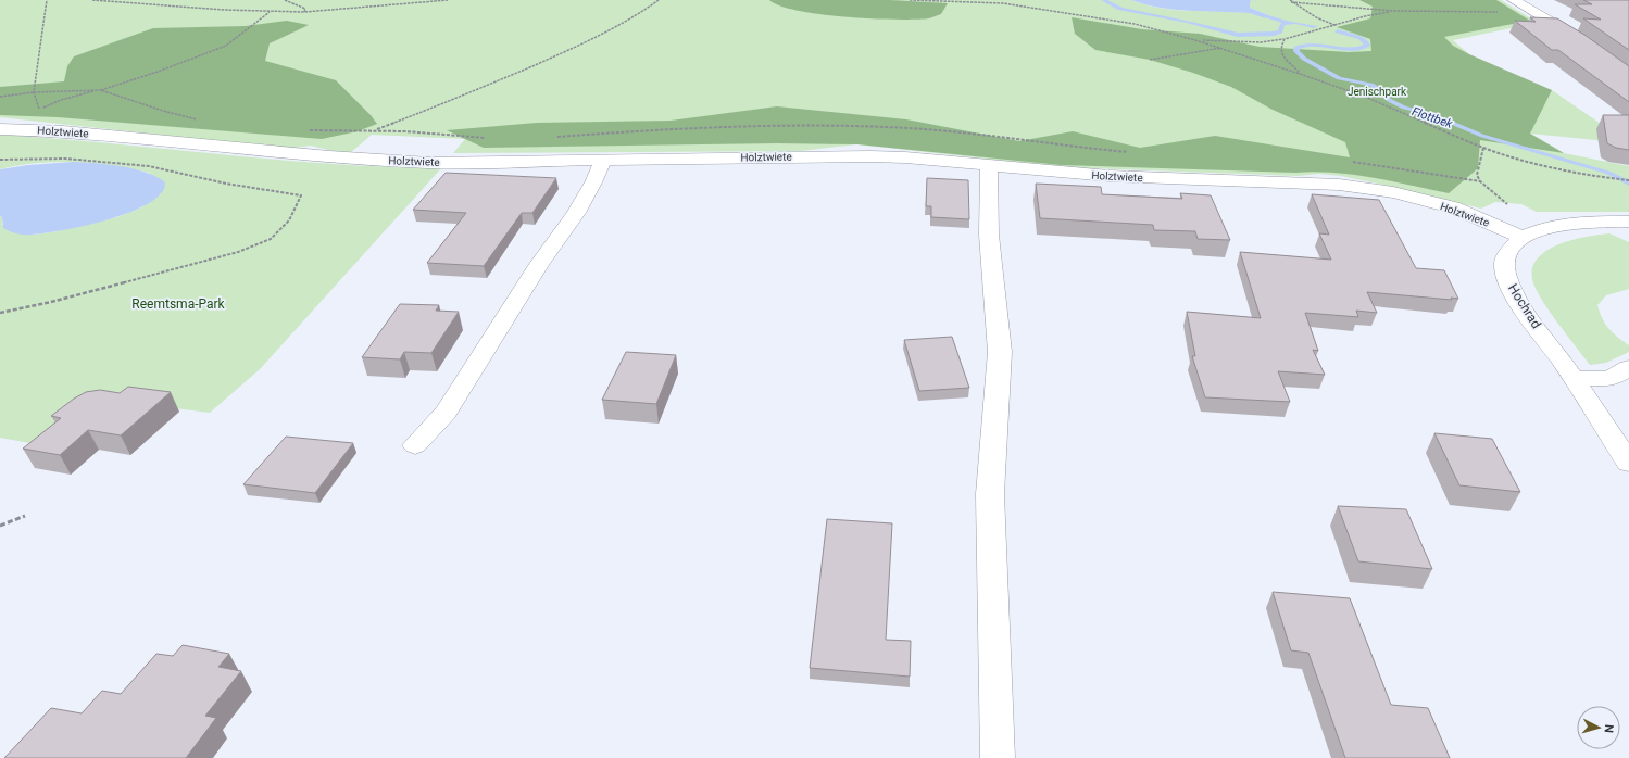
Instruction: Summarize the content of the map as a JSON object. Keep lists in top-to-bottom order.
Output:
{
  "streets": {
    "street": ["Holztwiete", "Hochrad"]
  },
  "crossings": [
    ["Holztwiete", "Hochrad"]
  ],
  "water": ["Flottbek"],
  "parks": ["Jenischpark", "Reemtsma-Park"],
  "north": "right"
}
